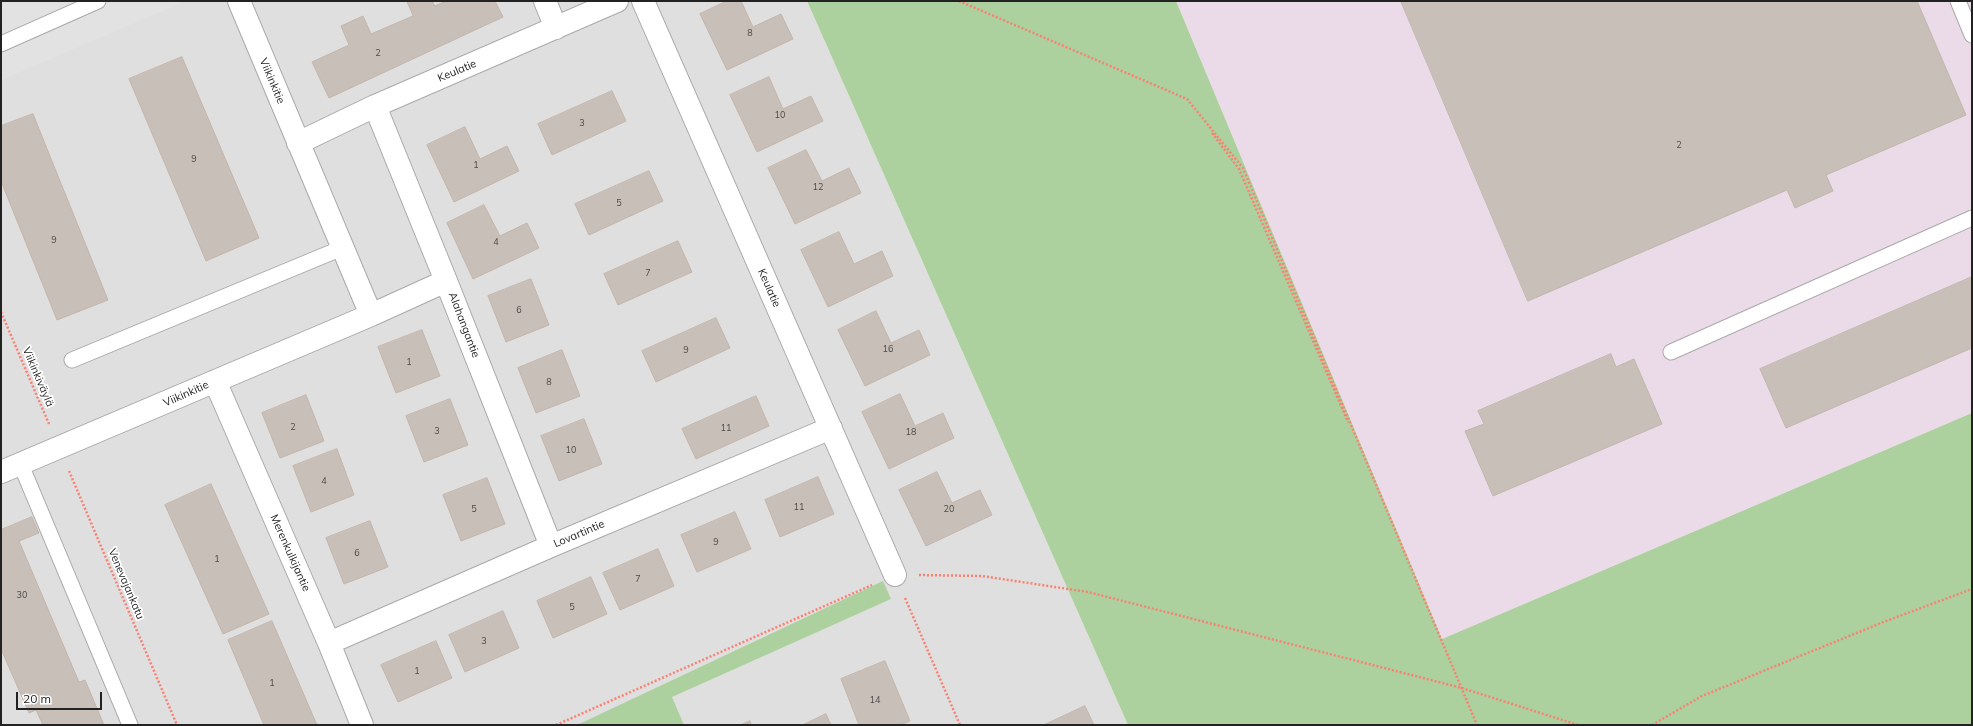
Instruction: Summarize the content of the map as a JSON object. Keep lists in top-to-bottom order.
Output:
{
  "streets": {
    "street": [
      "Keulatie",
      "Viikinkitie",
      "Alahangantie",
      "Lovartintie",
      "Merenkulkijantie"
    ],
    "path": ["Viikinkiväylä", "Venevajankatu"]
  },
  "crossings": [
    ["Keulatie", "Viikinkitie"],
    ["Keulatie", "Alahangantie"],
    ["Keulatie", "Lovartintie"],
    ["Viikinkitie", "Alahangantie"],
    ["Viikinkitie", "Viikinkiväylä"],
    ["Viikinkitie", "Merenkulkijantie"],
    ["Viikinkitie", "Venevajankatu"],
    ["Alahangantie", "Lovartintie"],
    ["Viikinkiväylä", "Venevajankatu"],
    ["Lovartintie", "Merenkulkijantie"]
  ],
  "house_numbers": [
    "8",
    "2",
    "10",
    "3",
    "2",
    "9",
    "1",
    "12",
    "5",
    "9",
    "4",
    "7",
    "6",
    "16",
    "9",
    "1",
    "8",
    "2",
    "11",
    "3",
    "18",
    "10",
    "4",
    "11",
    "5",
    "20",
    "9",
    "6",
    "1",
    "7",
    "30",
    "5",
    "3",
    "1",
    "1",
    "14"
  ],
  "scale_bar": "20 m"
}
